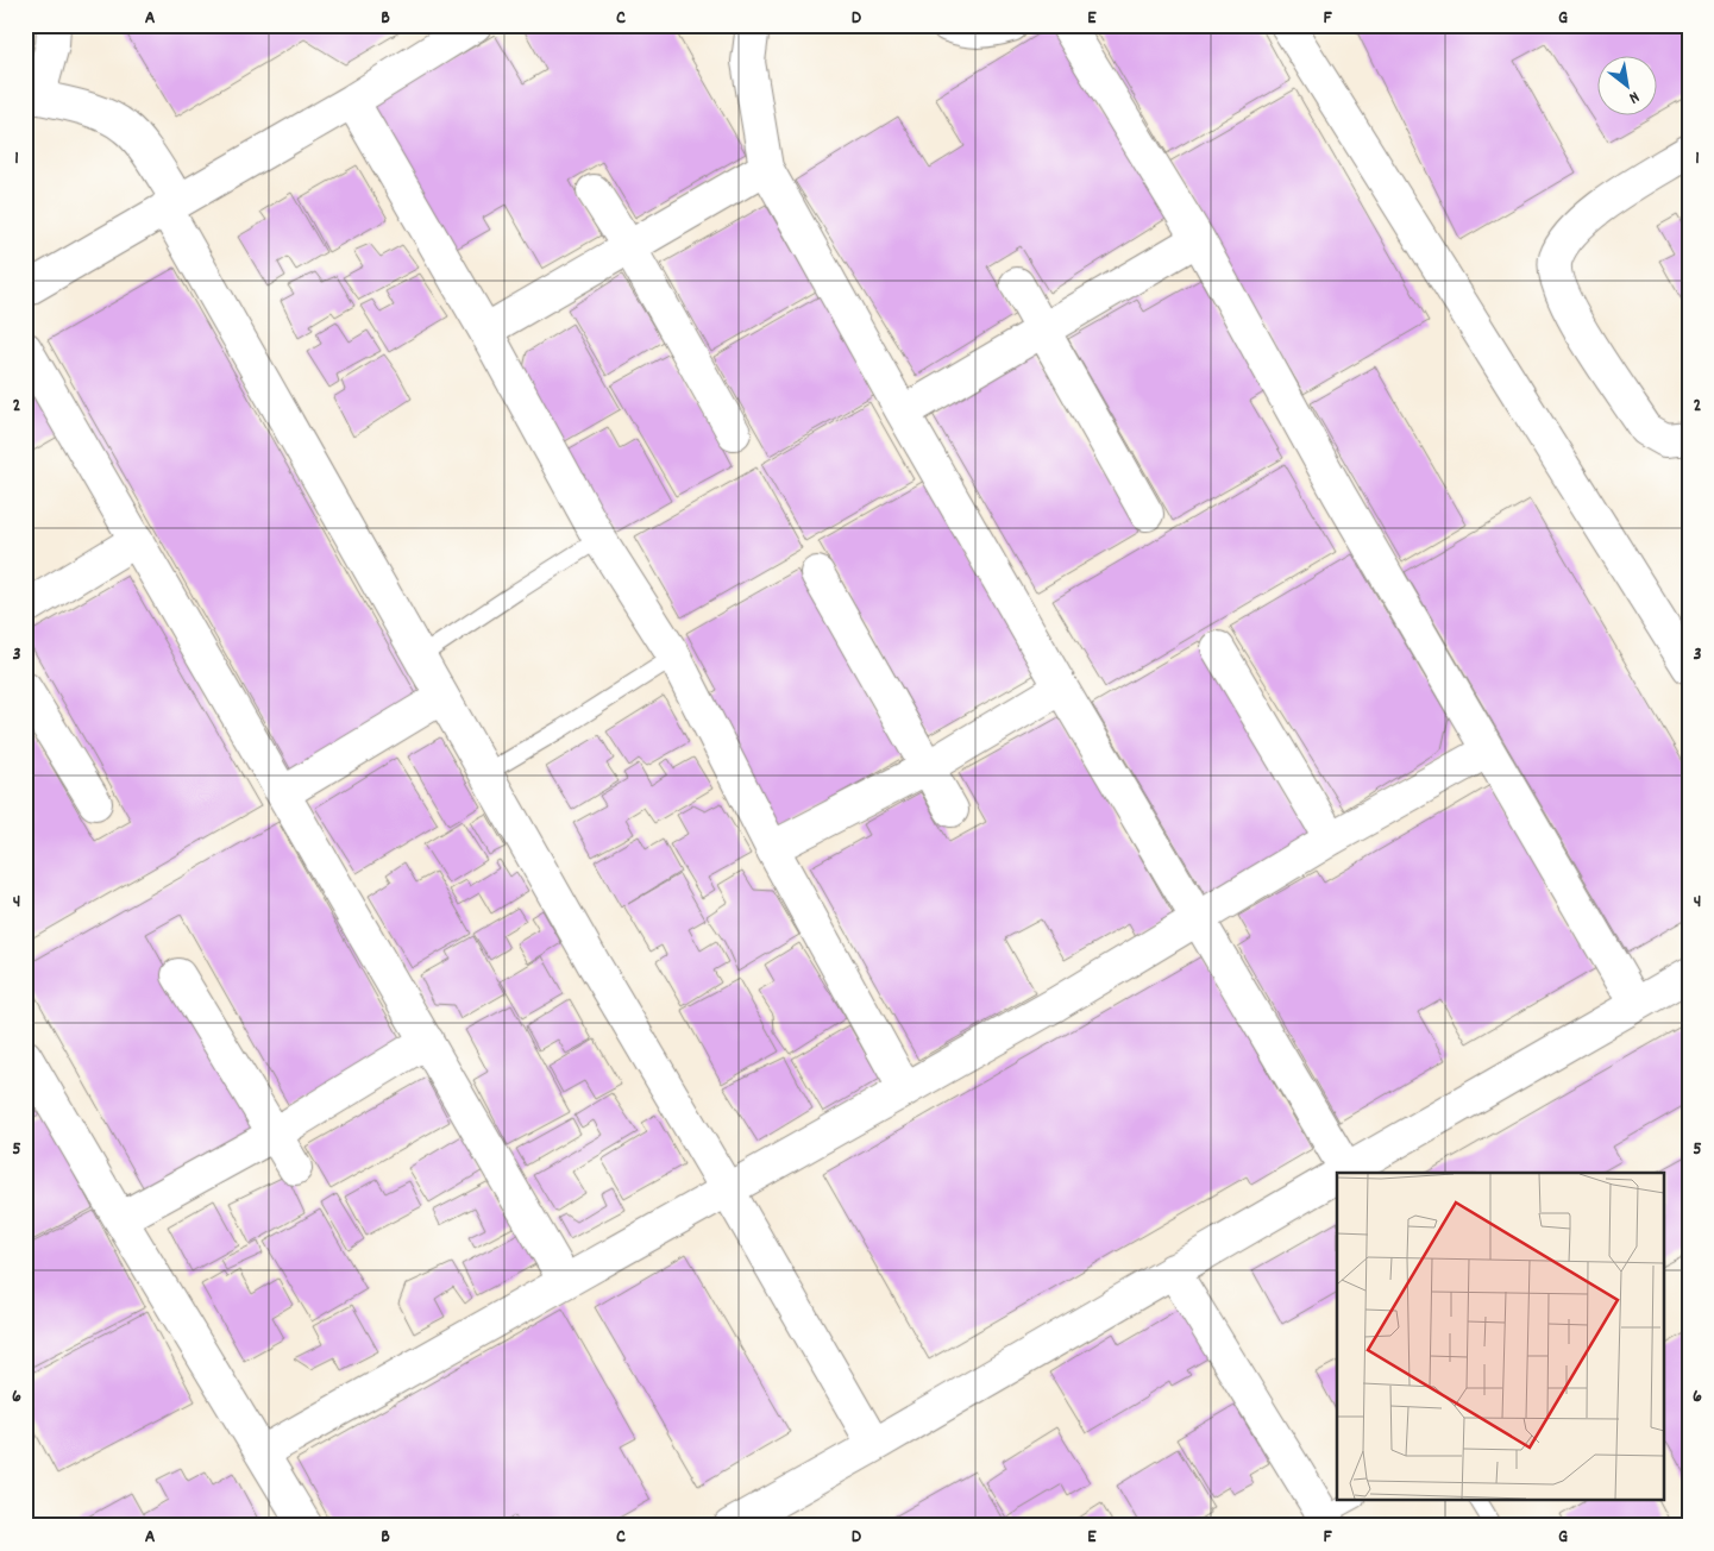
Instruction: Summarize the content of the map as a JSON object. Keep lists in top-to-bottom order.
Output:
{
  "north": "bottom right",
  "grid": {
    "columns": [
      "A",
      "B",
      "C",
      "D",
      "E",
      "F",
      "G"
    ],
    "rows": [
      "1",
      "2",
      "3",
      "4",
      "5",
      "6"
    ]
  }
}
